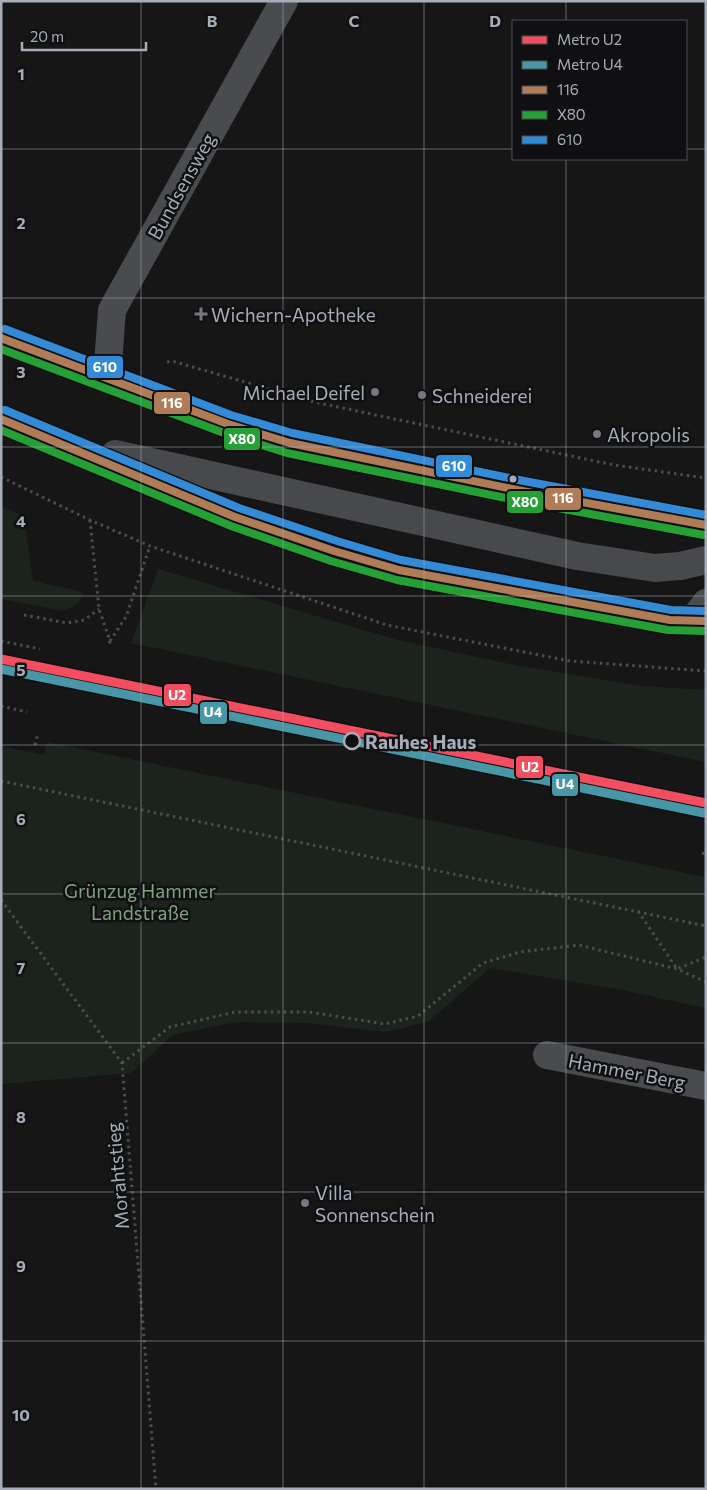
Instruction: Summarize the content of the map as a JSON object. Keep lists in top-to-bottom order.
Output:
{
  "streets": {
    "street": ["Bundsensweg", "Hammer Berg"],
    "path": ["Morahtstieg"]
  },
  "parks": ["Grünzug Hammer Landstraße"],
  "places": {
    "health": ["Wichern-Apotheke"],
    "other": [
      "Michael Deifel",
      "Schneiderei",
      "Akropolis",
      "Rauhes Haus",
      "Villa Sonnenschein"
    ]
  },
  "lines": [
    "transit line 610",
    "transit line 116",
    "transit line X80",
    "metro line U2",
    "metro line U4"
  ],
  "legend": [
    "Metro U2",
    "Metro U4",
    "116",
    "X80",
    "610"
  ],
  "scale_bar": "20 m",
  "grid": {
    "columns": ["B", "C", "D"],
    "rows": [
      "1",
      "2",
      "3",
      "4",
      "5",
      "6",
      "7",
      "8",
      "9",
      "10"
    ]
  }
}
